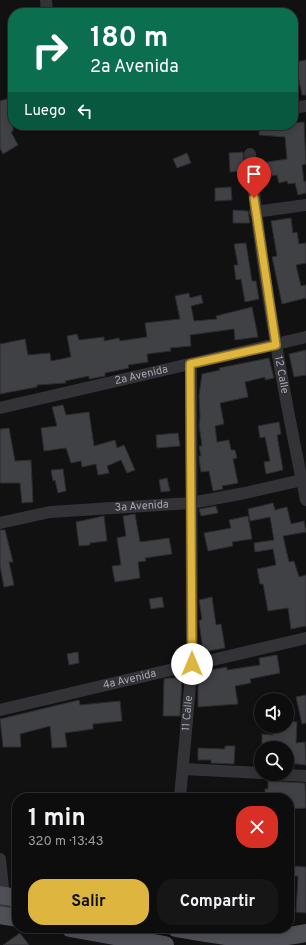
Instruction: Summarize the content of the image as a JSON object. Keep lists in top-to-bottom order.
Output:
{
  "streets": {
    "street": [
      "2a Avenida",
      "12 Calle",
      "3a Avenida",
      "4a Avenida",
      "11 Calle"
    ]
  },
  "crossings": [
    ["2a Avenida", "12 Calle"],
    ["2a Avenida", "11 Calle"],
    ["12 Calle", "3a Avenida"],
    ["3a Avenida", "11 Calle"],
    ["4a Avenida", "11 Calle"]
  ],
  "page": {
    "turn": ["180 m", "2a Avenida"],
    "then": "Luego",
    "heading": ["1 min", "320 m · 13:43"],
    "buttons": ["Salir", "Compartir"]
  }
}
